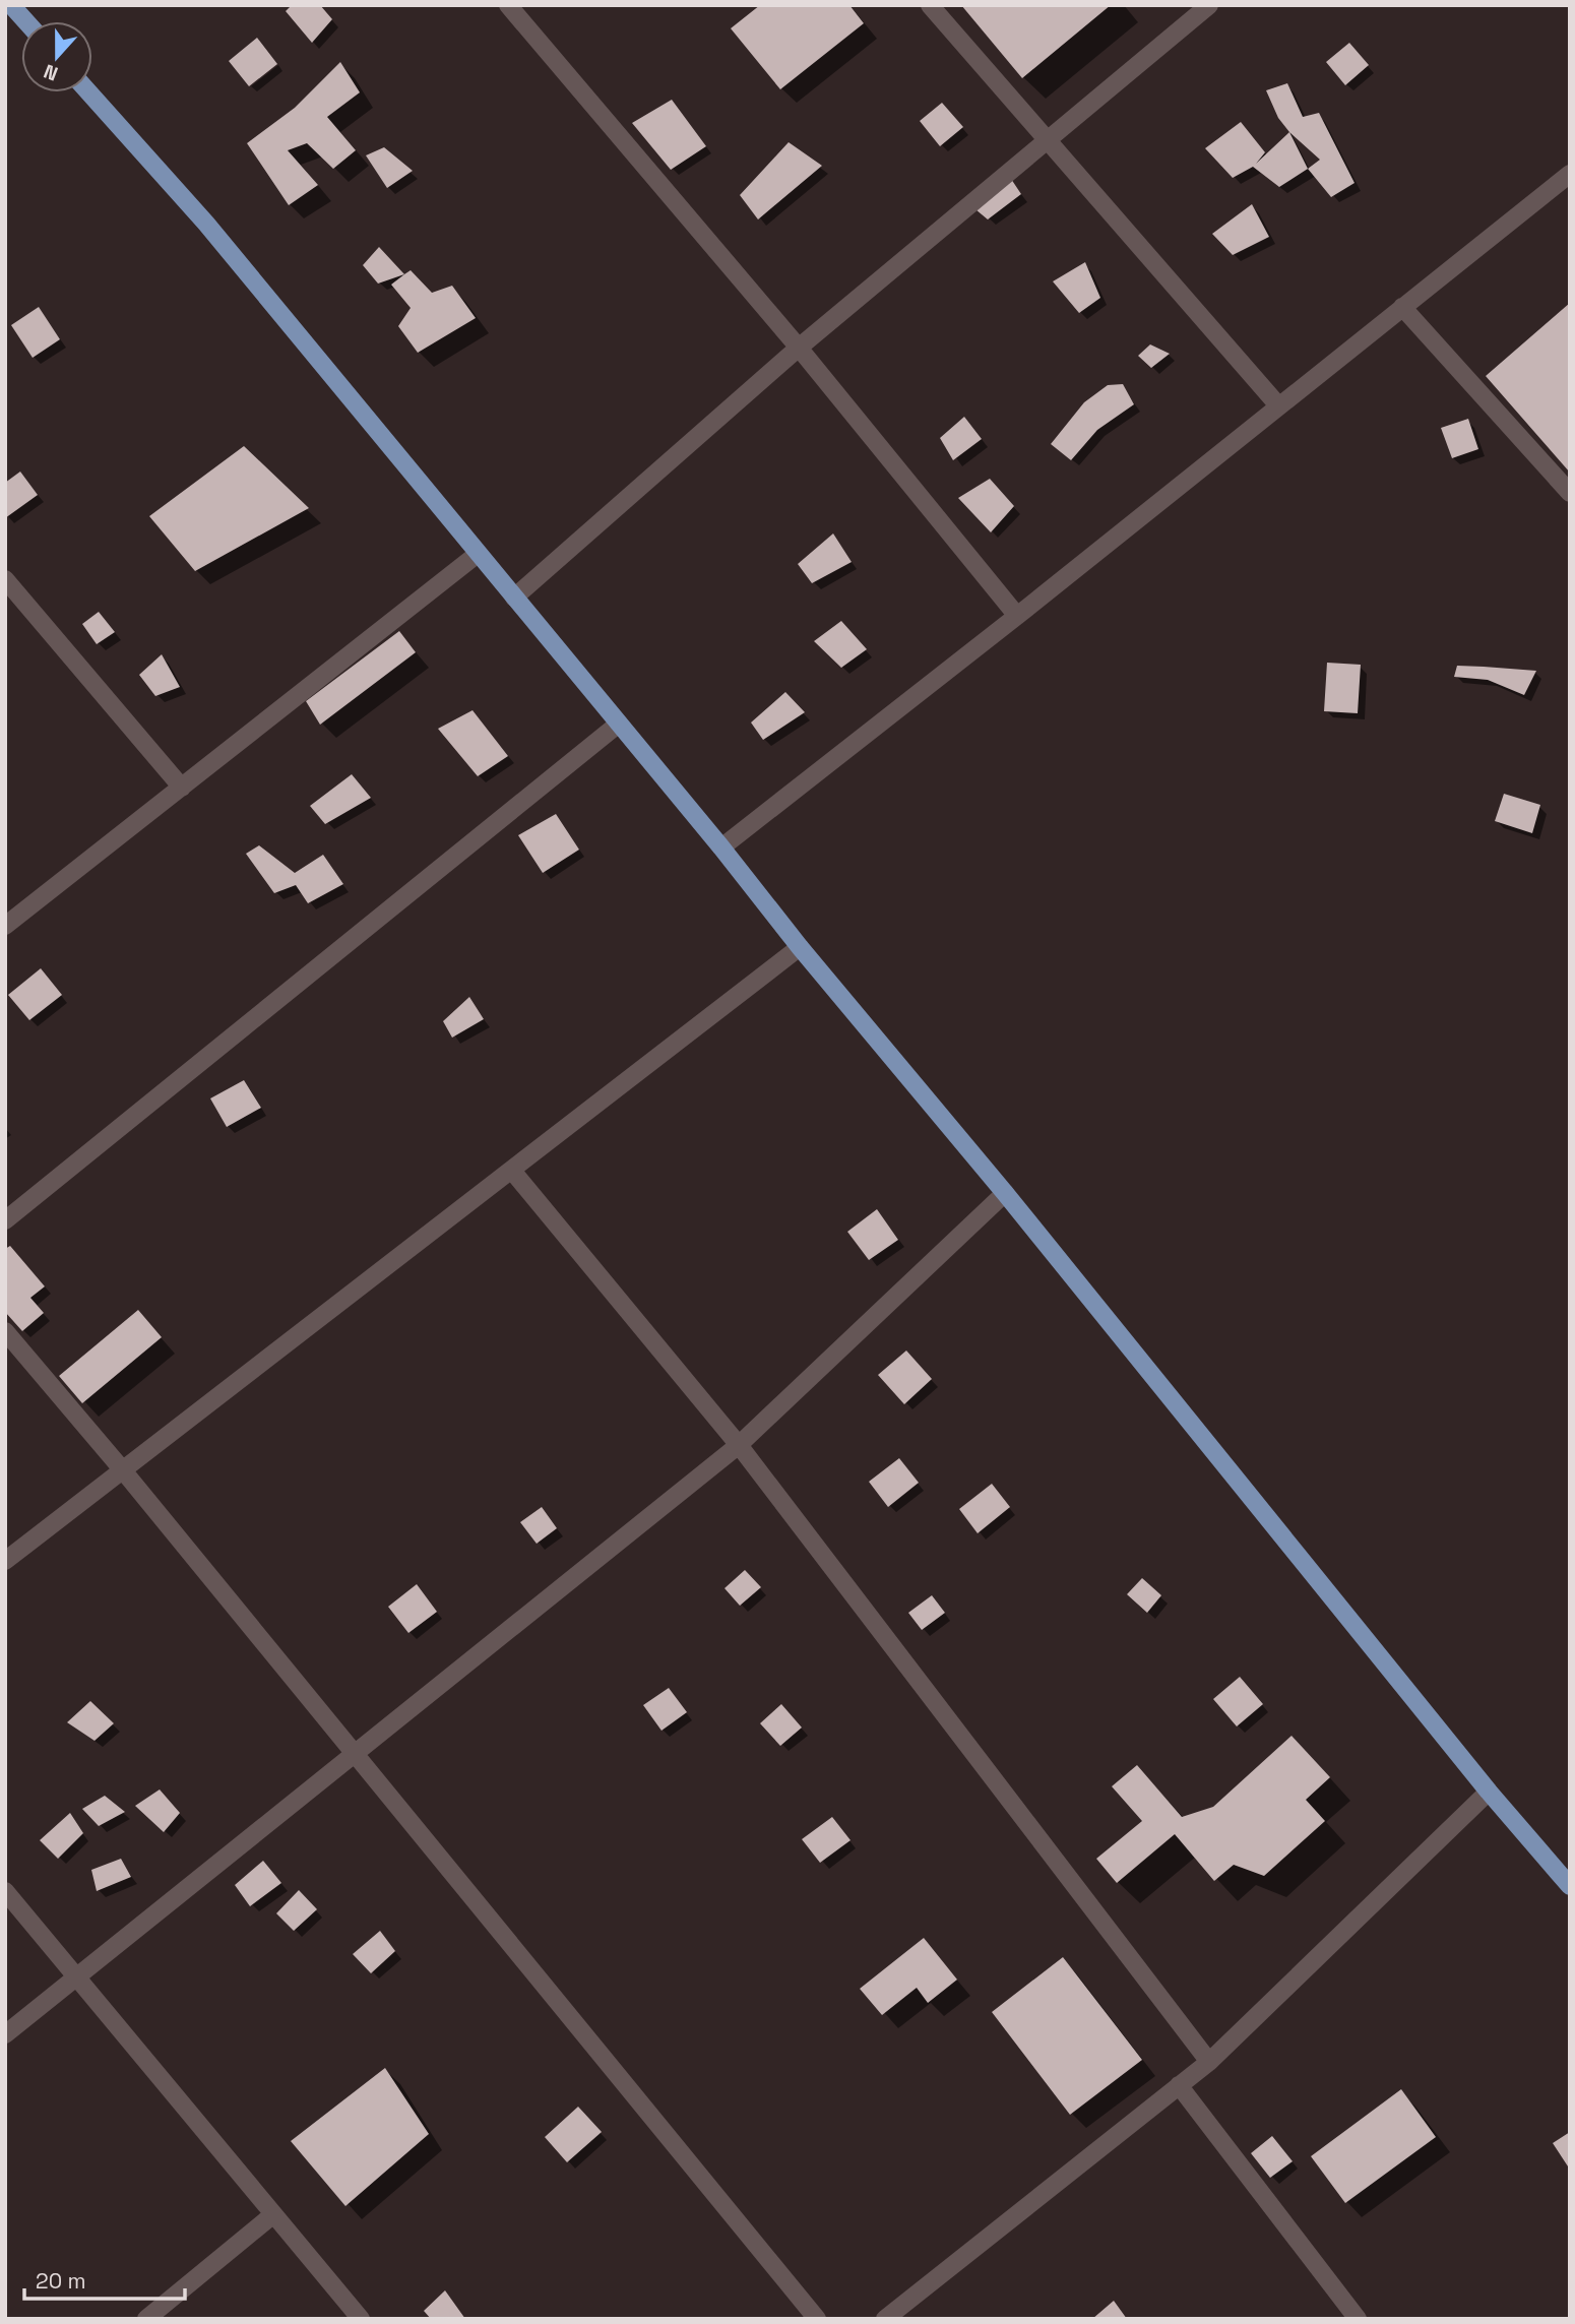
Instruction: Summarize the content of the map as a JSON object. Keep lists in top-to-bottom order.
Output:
{
  "scale_bar": "20 m",
  "north": "bottom"
}
